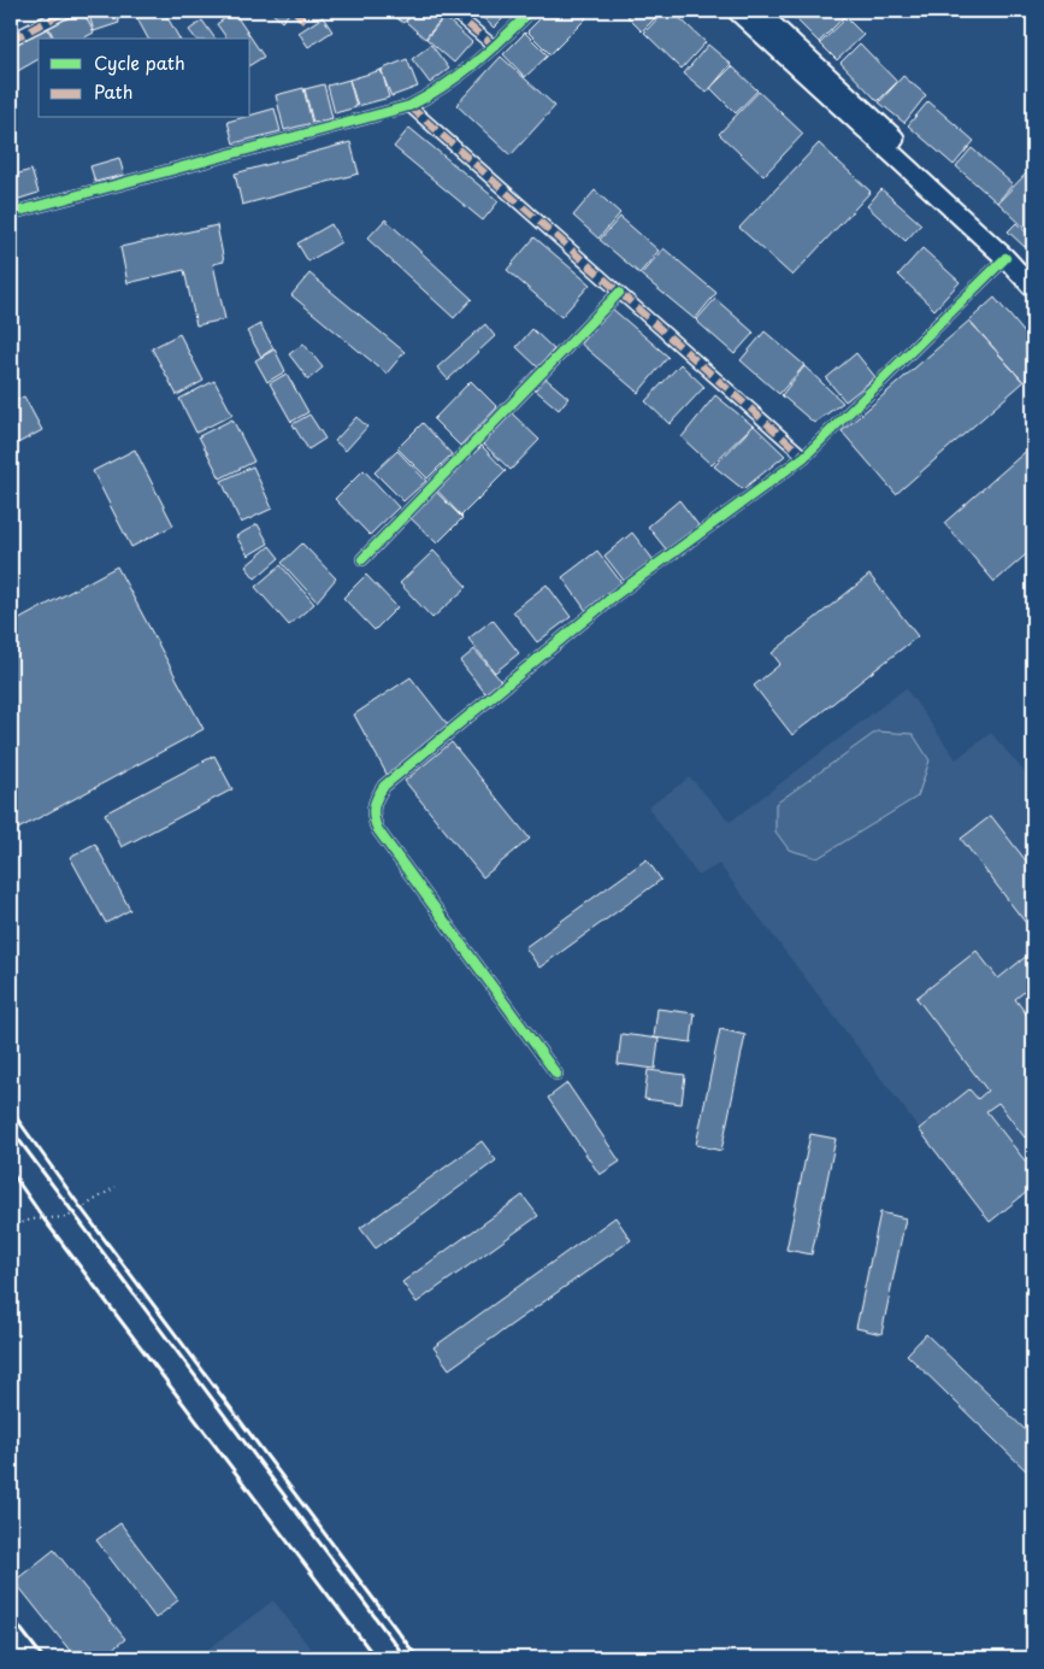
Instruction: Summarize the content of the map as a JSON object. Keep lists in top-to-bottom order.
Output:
{
  "legend": ["Cycle path", "Path"]
}
